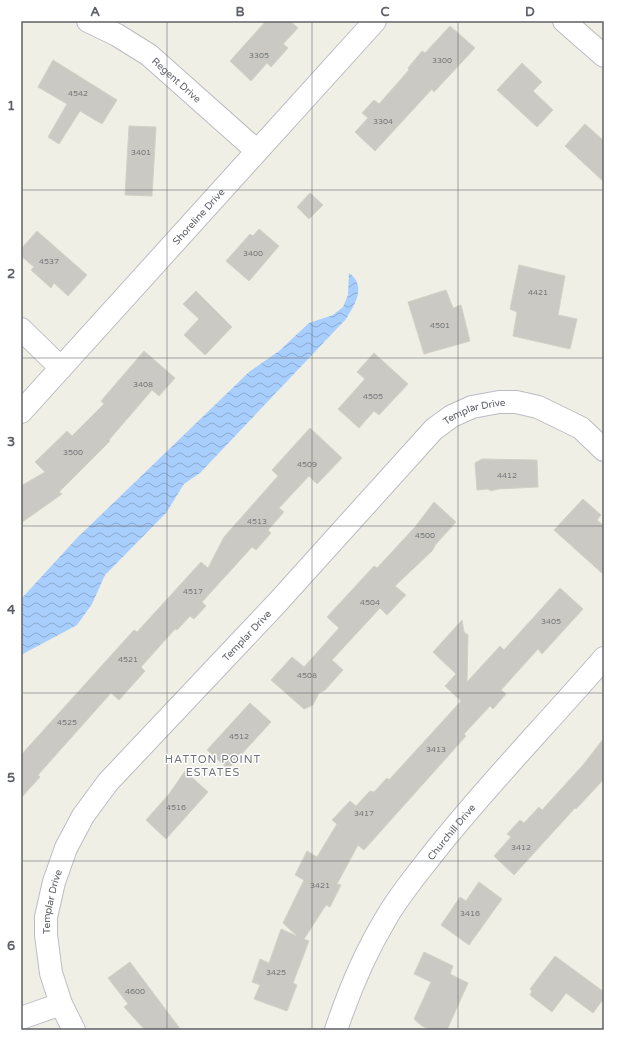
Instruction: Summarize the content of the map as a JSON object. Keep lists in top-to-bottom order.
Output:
{
  "streets": {
    "street": [
      "Regent Drive",
      "Shoreline Drive",
      "Templar Drive",
      "Churchill Drive"
    ]
  },
  "crossings": [
    ["Regent Drive", "Shoreline Drive"]
  ],
  "districts": ["HATTON POINT ESTATES"],
  "house_numbers": [
    "3305",
    "3300",
    "4542",
    "3304",
    "3401",
    "3400",
    "4537",
    "4421",
    "4501",
    "3408",
    "4505",
    "3500",
    "4509",
    "4412",
    "4513",
    "4500",
    "4517",
    "4504",
    "3405",
    "4521",
    "4508",
    "4525",
    "4512",
    "3413",
    "4516",
    "3417",
    "3412",
    "3421",
    "3416",
    "3425",
    "4600"
  ],
  "grid": {
    "columns": [
      "A",
      "B",
      "C",
      "D"
    ],
    "rows": [
      "1",
      "2",
      "3",
      "4",
      "5",
      "6"
    ]
  }
}
